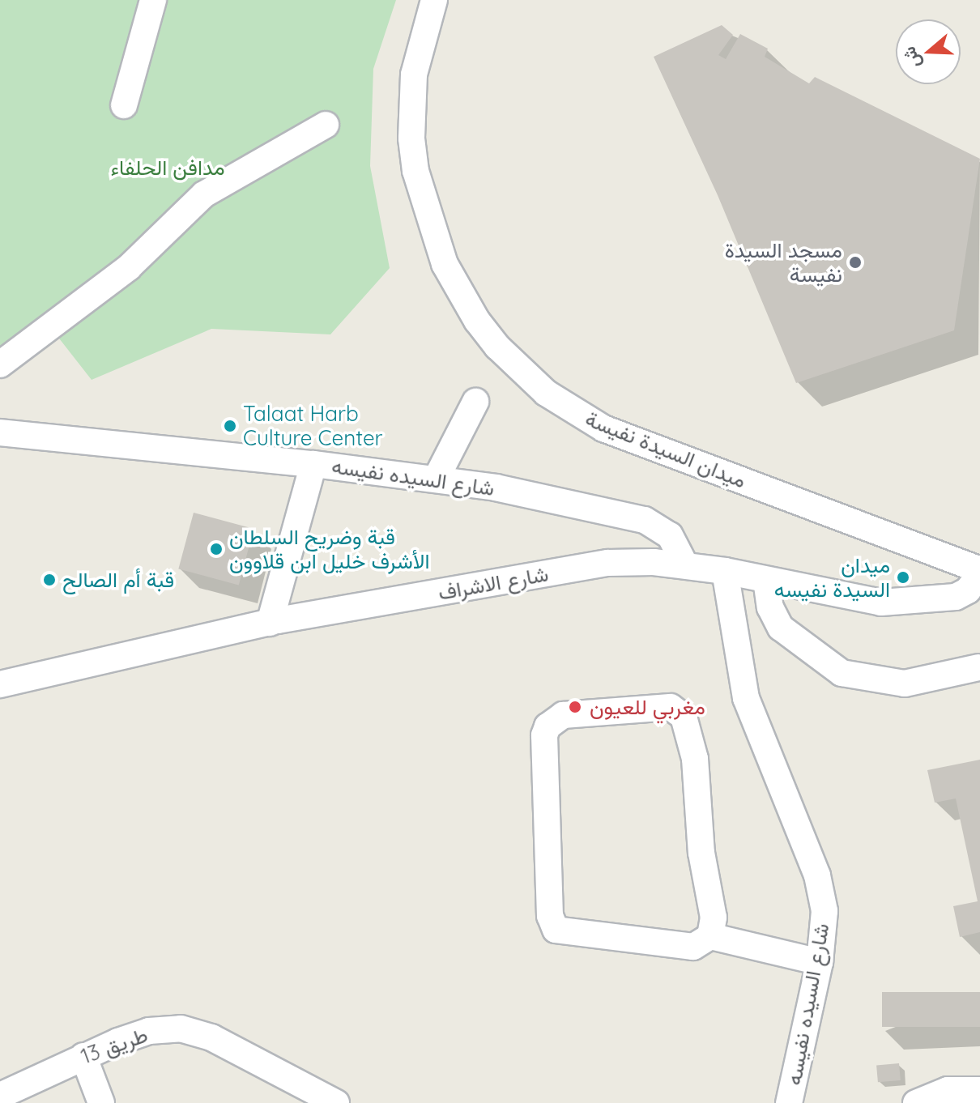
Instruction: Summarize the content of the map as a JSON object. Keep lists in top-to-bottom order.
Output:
{
  "streets": {
    "street": [
      "ميدان السيدة نفيسة",
      "شارع السيده نفيسه",
      "شارع الاشراف",
      "طريق 13"
    ]
  },
  "crossings": [
    ["ميدان السيدة نفيسة", "شارع الاشراف"],
    ["شارع السيده نفيسه", "شارع الاشراف"]
  ],
  "parks": ["مدافن الحلفاء"],
  "places": [
    "مسجد السيدة نفيسة",
    "Talaat Harb Culture Center",
    "قبة وضريح السلطان الأشرف خليل ابن قلاوون",
    "ميدان السيدة نفيسه",
    "قبة أم الصالح",
    "مغربي للعيون"
  ],
  "north": "left"
}
